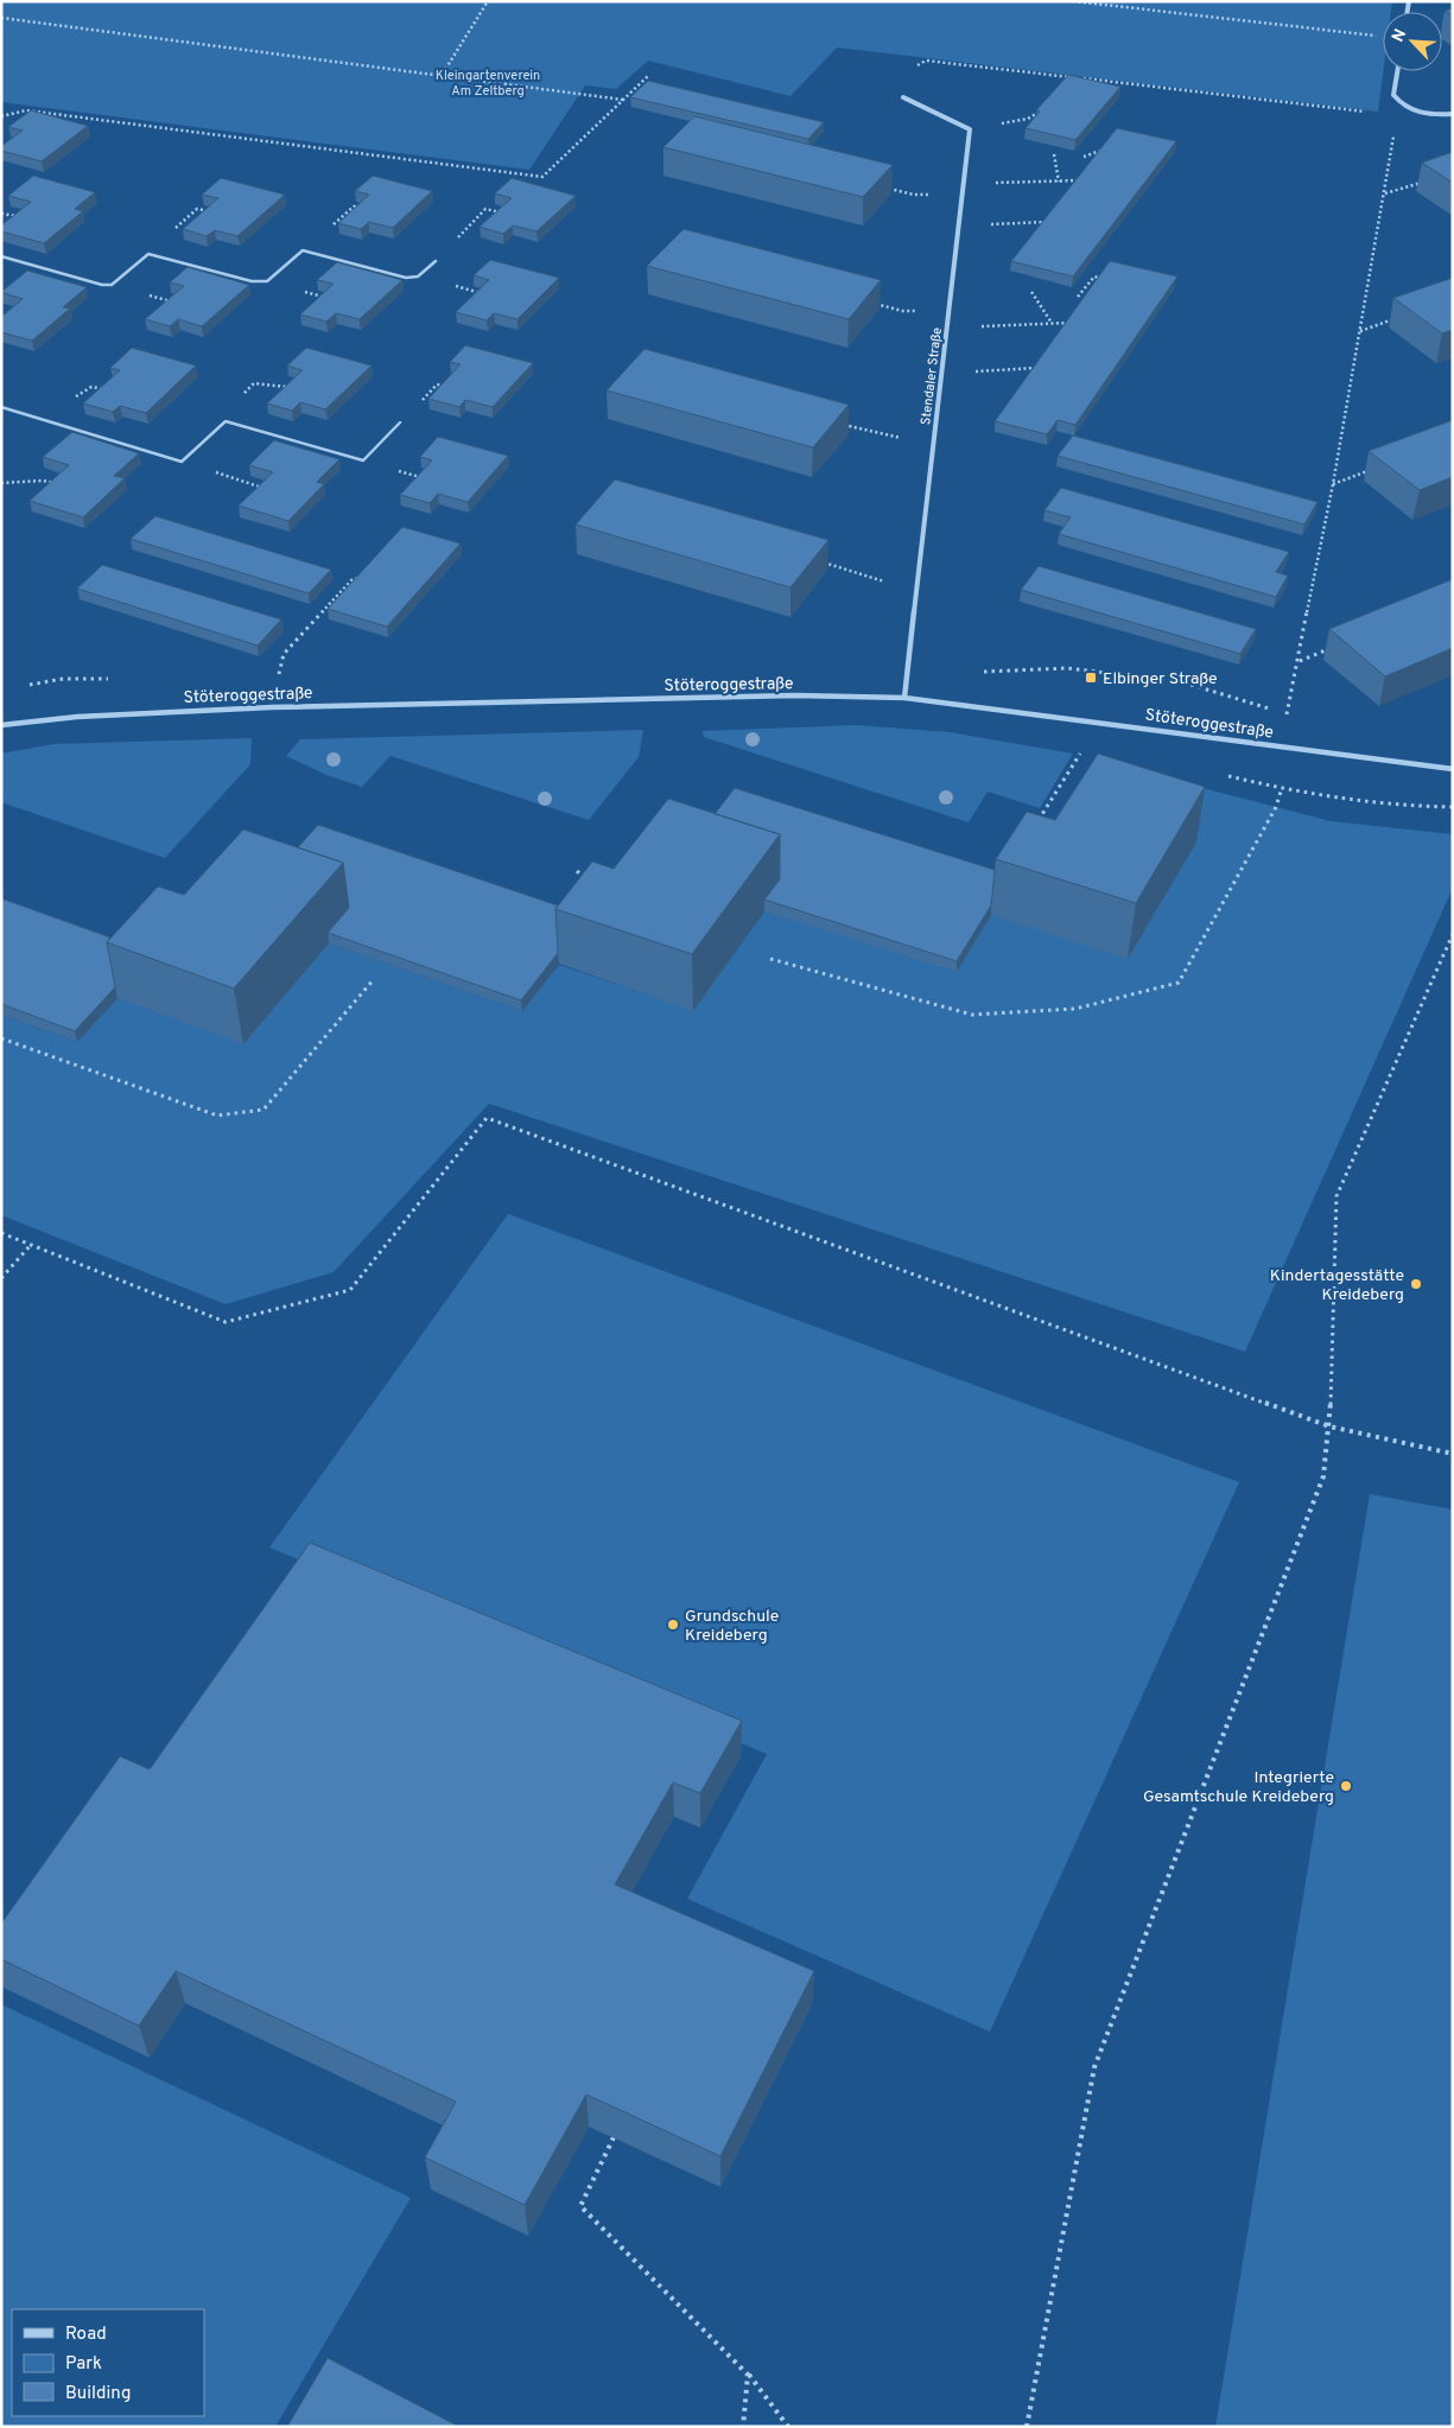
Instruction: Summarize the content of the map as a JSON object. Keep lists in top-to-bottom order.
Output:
{
  "streets": {
    "street": ["Stendaler Straße", "Stöteroggestraße"]
  },
  "crossings": [
    ["Stendaler Straße", "Stöteroggestraße"]
  ],
  "parks": ["Kleingartenverein Am Zeltberg"],
  "places": {
    "transit": ["Elbinger Straße"],
    "other": ["Kindertagesstätte Kreideberg", "Grundschule Kreideberg", "Integrierte Gesamtschule Kreideberg"]
  },
  "legend": ["Road", "Park", "Building"],
  "north": "top left"
}
